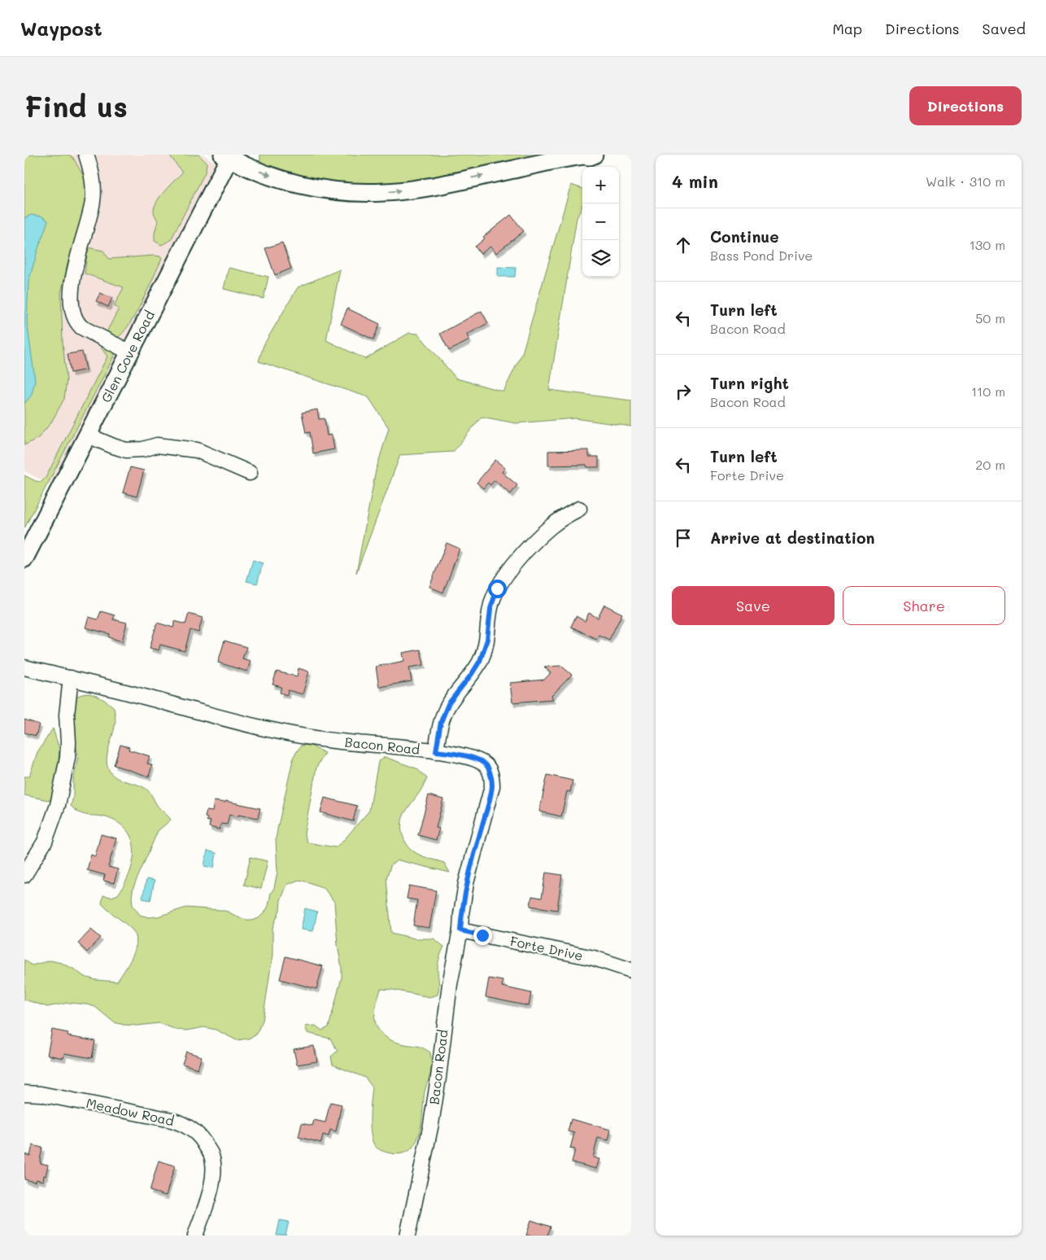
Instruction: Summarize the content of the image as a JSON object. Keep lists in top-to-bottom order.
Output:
{
  "streets": {
    "main road": ["Glen Cove Road"],
    "street": ["Bacon Road", "Forte Drive", "Meadow Road"]
  },
  "crossings": [
    ["Bacon Road", "Forte Drive"]
  ],
  "page": {
    "header": "Waypost",
    "nav": ["Map", "Directions", "Saved"],
    "buttons": [
      "Directions",
      ["Save", "Share"]
    ],
    "title": "Find us",
    "heading": ["4 min", "Walk · 310 m"],
    "map_buttons": ["+", "−"],
    "list": [
      ["Continue", "Bass Pond Drive", "130 m"],
      ["Turn left", "Bacon Road", "50 m"],
      ["Turn right", "Bacon Road", "110 m"],
      ["Turn left", "Forte Drive", "20 m"],
      "Arrive at destination"
    ]
  }
}
